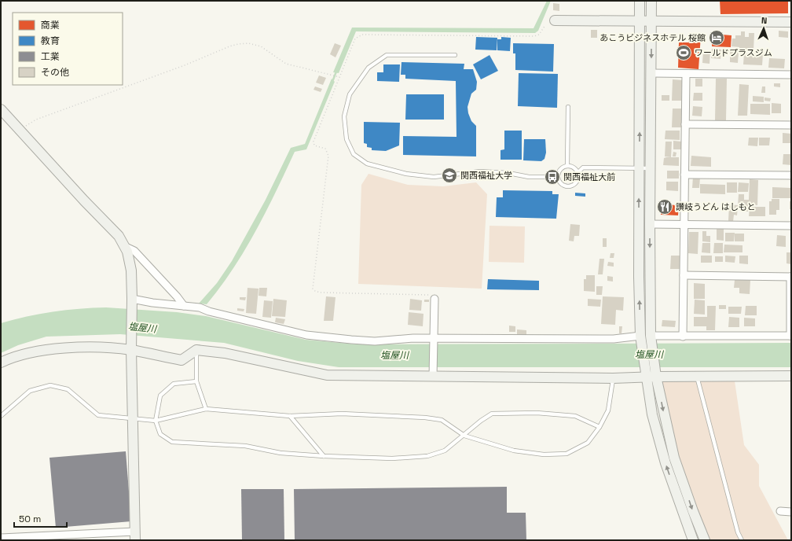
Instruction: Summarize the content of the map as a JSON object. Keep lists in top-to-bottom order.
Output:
{
  "water": ["塩屋川"],
  "places": {
    "hotel": ["あこうビジネスホテル 桜館"],
    "sports": ["ワールドプラスジム"],
    "school or university": ["関西福祉大学"],
    "bus stop": ["関西福祉大前"],
    "restaurant": ["讃岐うどん はしもと"]
  },
  "legend": [
    "商業",
    "教育",
    "工業",
    "その他"
  ],
  "scale_bar": "50 m",
  "north": "top"
}
